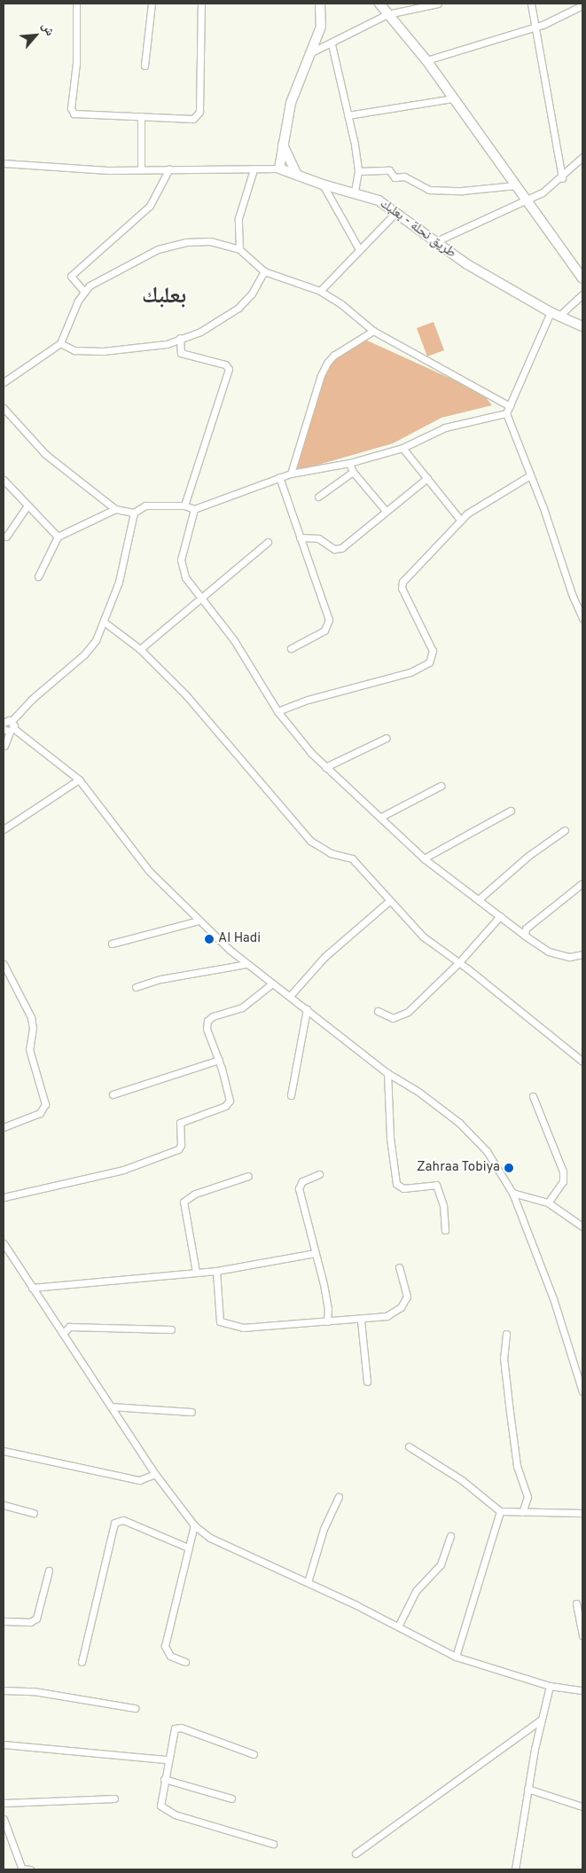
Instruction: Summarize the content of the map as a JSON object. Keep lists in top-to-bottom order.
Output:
{
  "streets": {
    "street": ["طريق نحلة - بعلبك"]
  },
  "districts": ["بعلبك"],
  "places": ["Al Hadi", "Zahraa Tobiya"],
  "north": "top right"
}
